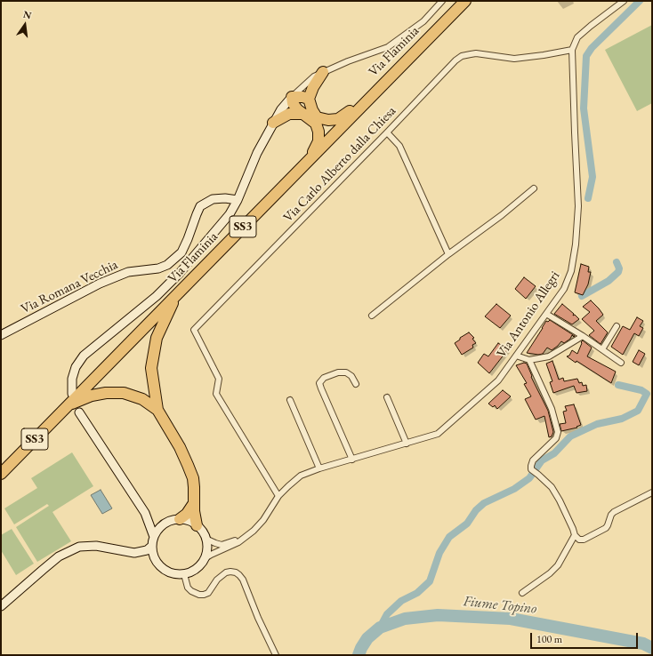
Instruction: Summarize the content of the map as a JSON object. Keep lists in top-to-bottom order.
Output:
{
  "streets": {
    "highway": ["Via Flaminia", "SS3"],
    "main road": ["Via Romana Vecchia"],
    "street": ["Via Carlo Alberto dalla Chiesa", "Via Antonio Allegri"]
  },
  "crossings": [
    ["Via Carlo Alberto dalla Chiesa", "Via Antonio Allegri"]
  ],
  "water": ["Fiume Topino"],
  "scale_bar": "100 m",
  "north": "top"
}
